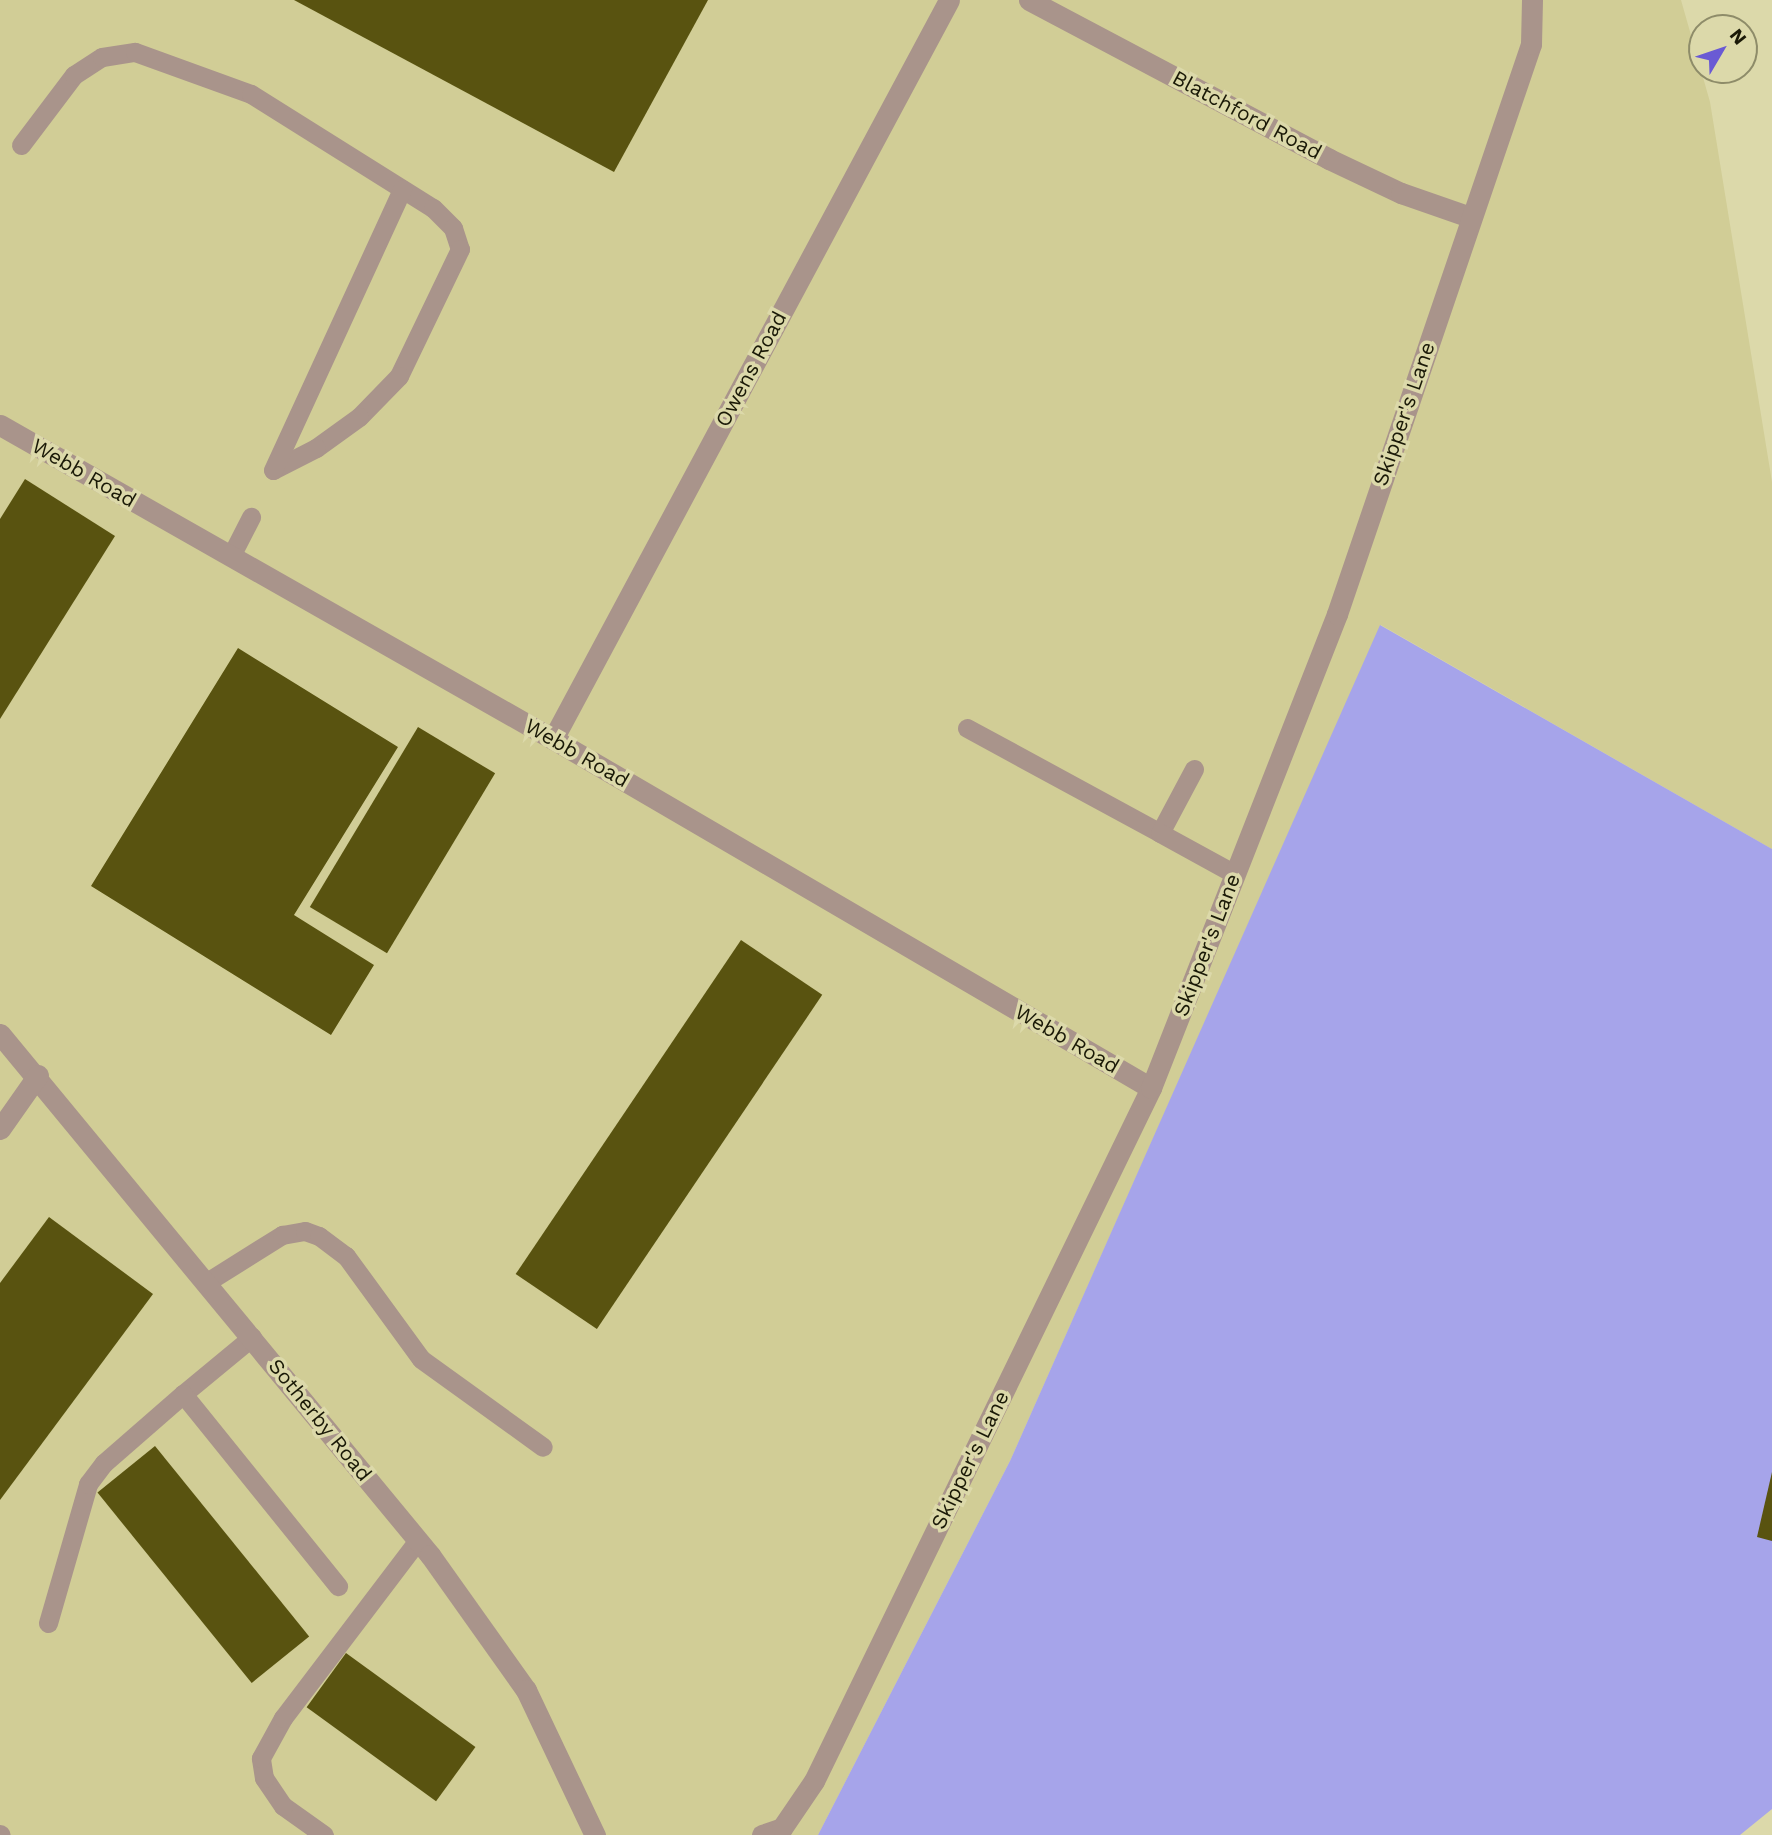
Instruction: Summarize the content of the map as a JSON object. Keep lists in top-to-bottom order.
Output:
{
  "streets": {
    "street": [
      "Blatchford Road",
      "Owens Road",
      "Skipper's Lane",
      "Webb Road",
      "Sotherby Road"
    ]
  },
  "crossings": [
    ["Blatchford Road", "Skipper's Lane"],
    ["Owens Road", "Webb Road"],
    ["Skipper's Lane", "Webb Road"]
  ],
  "north": "top right"
}
